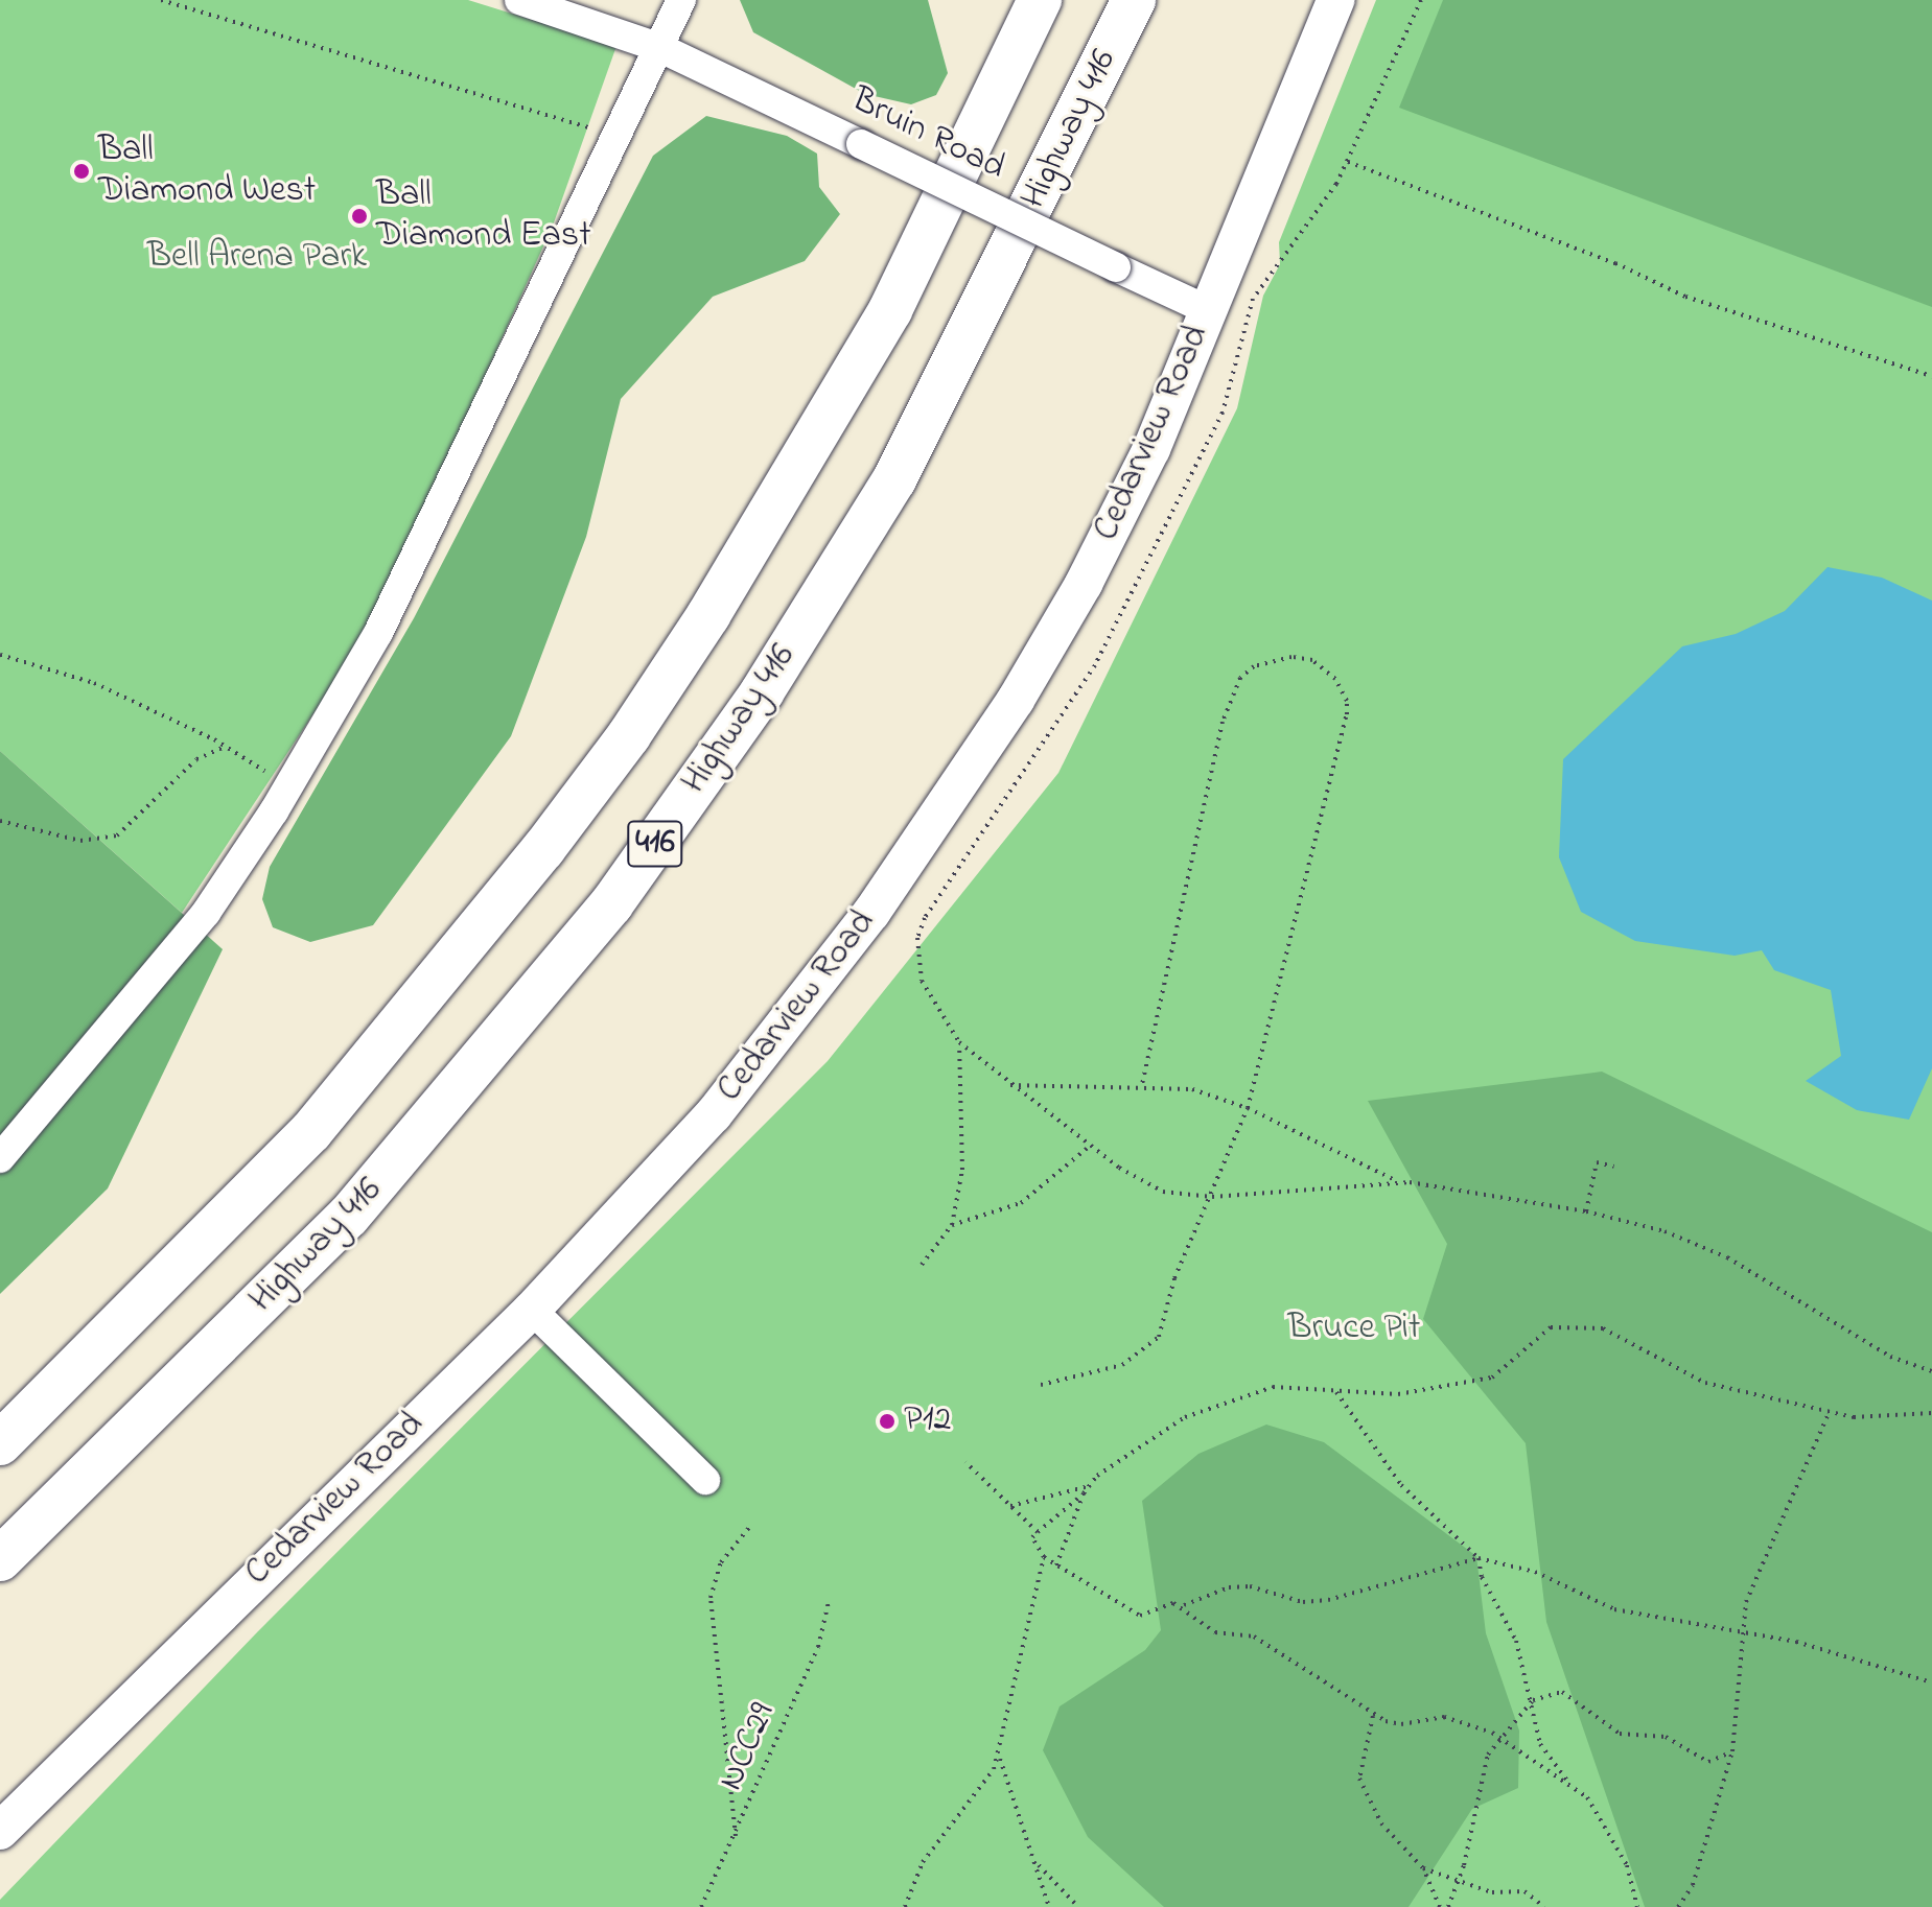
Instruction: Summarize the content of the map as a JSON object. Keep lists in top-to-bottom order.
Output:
{
  "streets": {
    "highway": ["Highway 416", "416"],
    "main road": ["Cedarview Road"],
    "street": ["Bruin Road"],
    "path": ["NCC29"]
  },
  "crossings": [
    ["Bruin Road", "Cedarview Road"]
  ],
  "parks": ["Bell Arena Park", "Bruce Pit"],
  "places": ["Ball Diamond West", "Ball Diamond East", "P12"]
}
